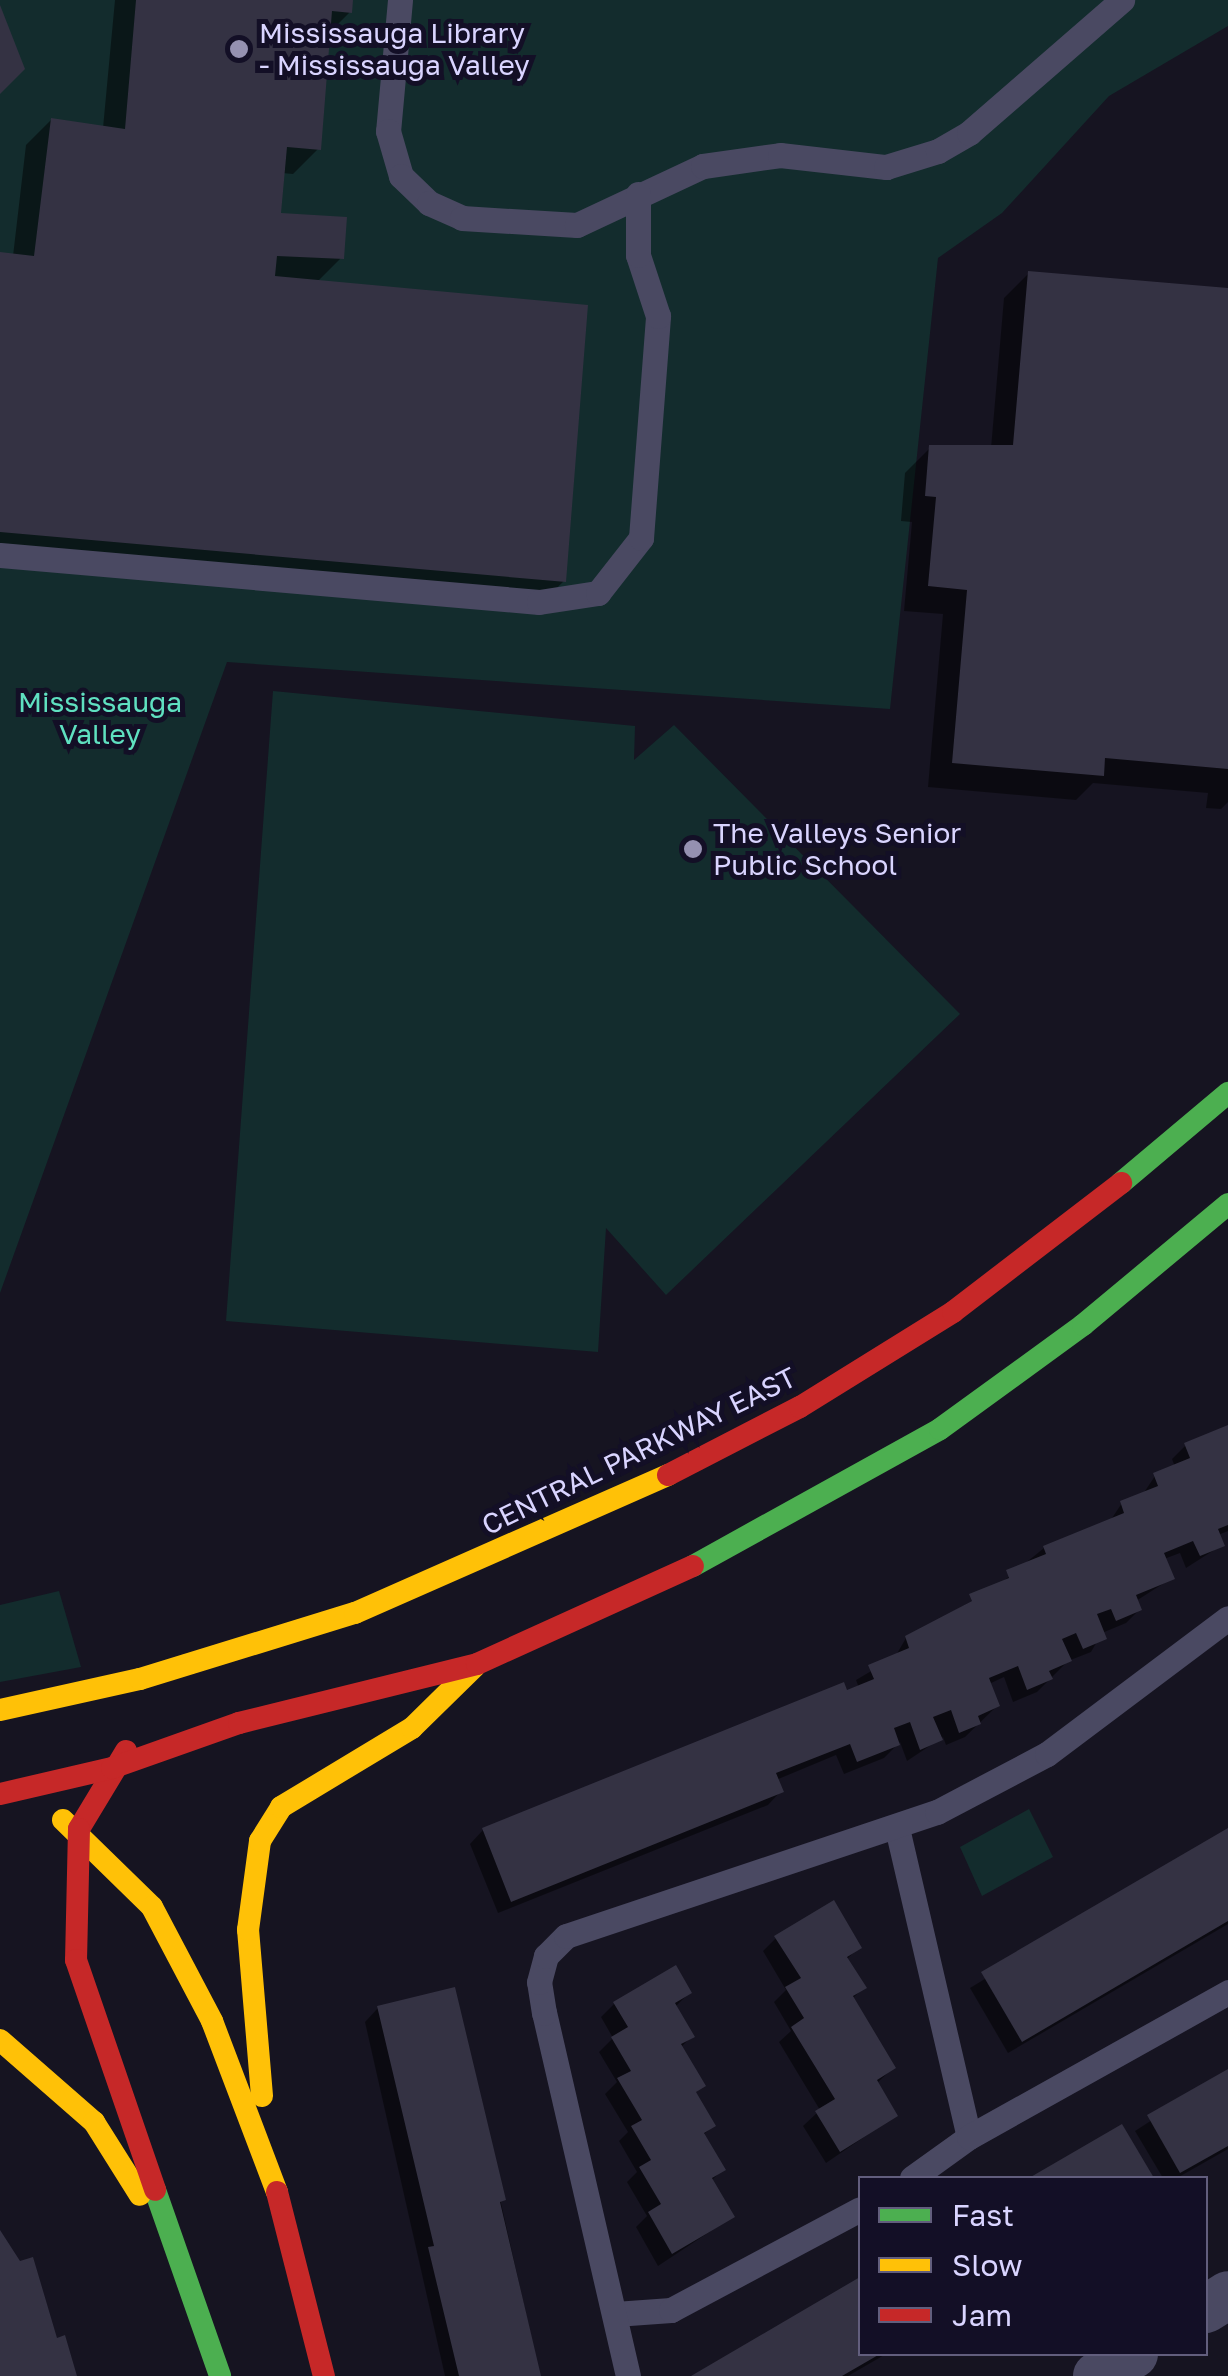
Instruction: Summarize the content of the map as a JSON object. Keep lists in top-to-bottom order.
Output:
{
  "streets": {
    "street": ["CENTRAL PARKWAY EAST"]
  },
  "parks": ["Mississauga Valley"],
  "places": ["Mississauga Library - Mississauga Valley", "The Valleys Senior Public School"],
  "legend": ["Fast", "Slow", "Jam"]
}
